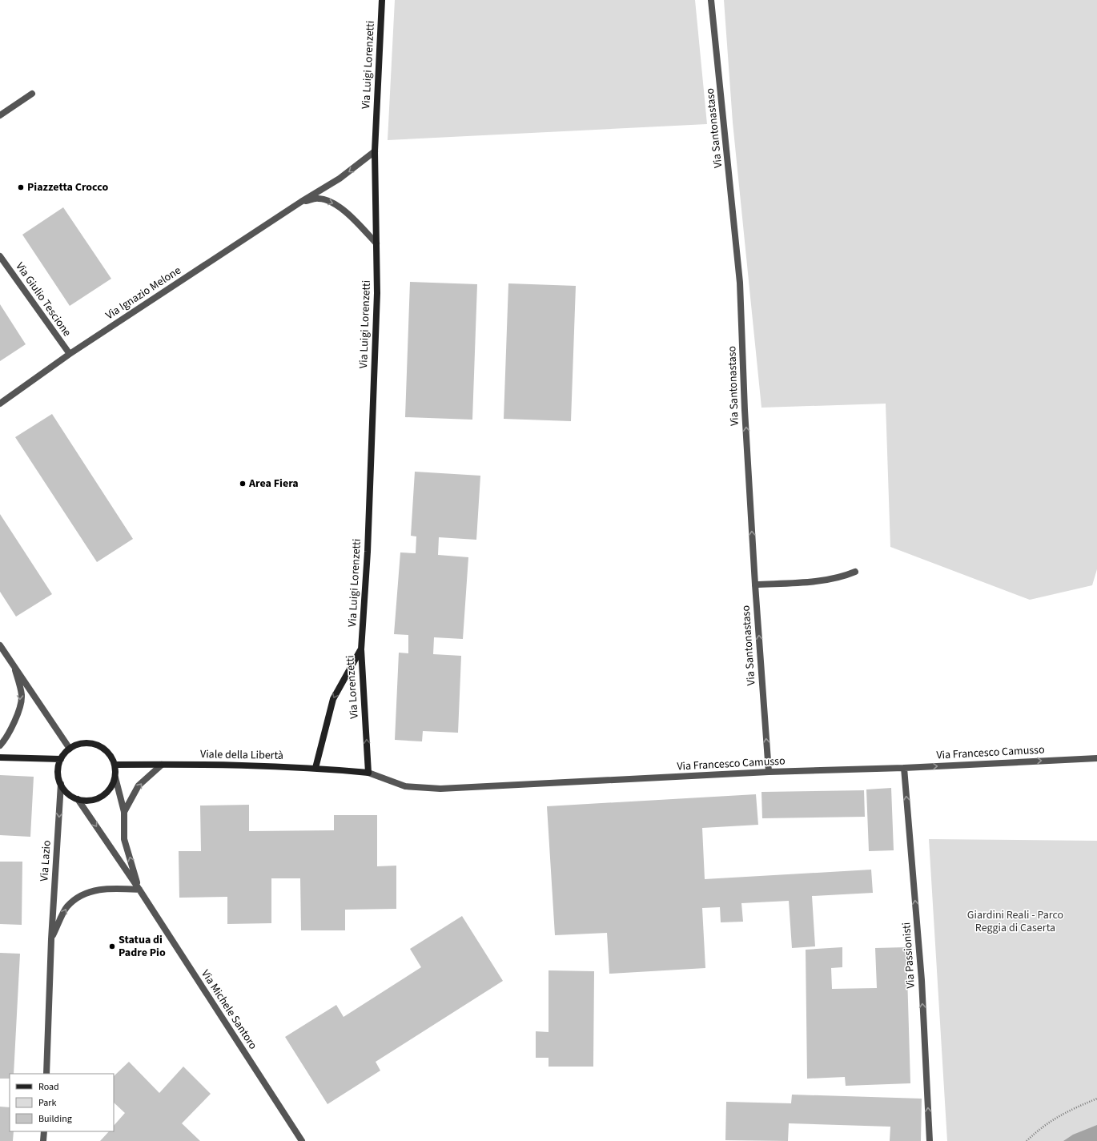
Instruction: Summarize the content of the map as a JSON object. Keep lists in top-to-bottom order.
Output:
{
  "streets": {
    "street": [
      "Via Luigi Lorenzetti",
      "Via Santonastaso",
      "Via Ignazio Melone",
      "Via Giulio Tescione",
      "Via Lorenzetti",
      "Via Francesco Camusso",
      "Viale della Libertà",
      "Via Lazio",
      "Via Passionisti",
      "Via Michele Santoro"
    ]
  },
  "crossings": [
    ["Via Luigi Lorenzetti", "Via Ignazio Melone"],
    ["Via Luigi Lorenzetti", "Via Lorenzetti"],
    ["Via Santonastaso", "Via Francesco Camusso"],
    ["Via Ignazio Melone", "Via Giulio Tescione"],
    ["Via Lorenzetti", "Via Francesco Camusso"],
    ["Via Lorenzetti", "Viale della Libertà"],
    ["Via Francesco Camusso", "Viale della Libertà"],
    ["Via Francesco Camusso", "Via Passionisti"],
    ["Viale della Libertà", "Via Lazio"],
    ["Viale della Libertà", "Via Michele Santoro"],
    ["Via Lazio", "Via Michele Santoro"]
  ],
  "one_way": ["Via Santonastaso", "Via Passionisti"],
  "parks": ["Giardini Reali - Parco Reggia di Caserta"],
  "places": ["Piazzetta Crocco", "Area Fiera", "Statua di Padre Pio"],
  "legend": ["Road", "Park", "Building"]
}
